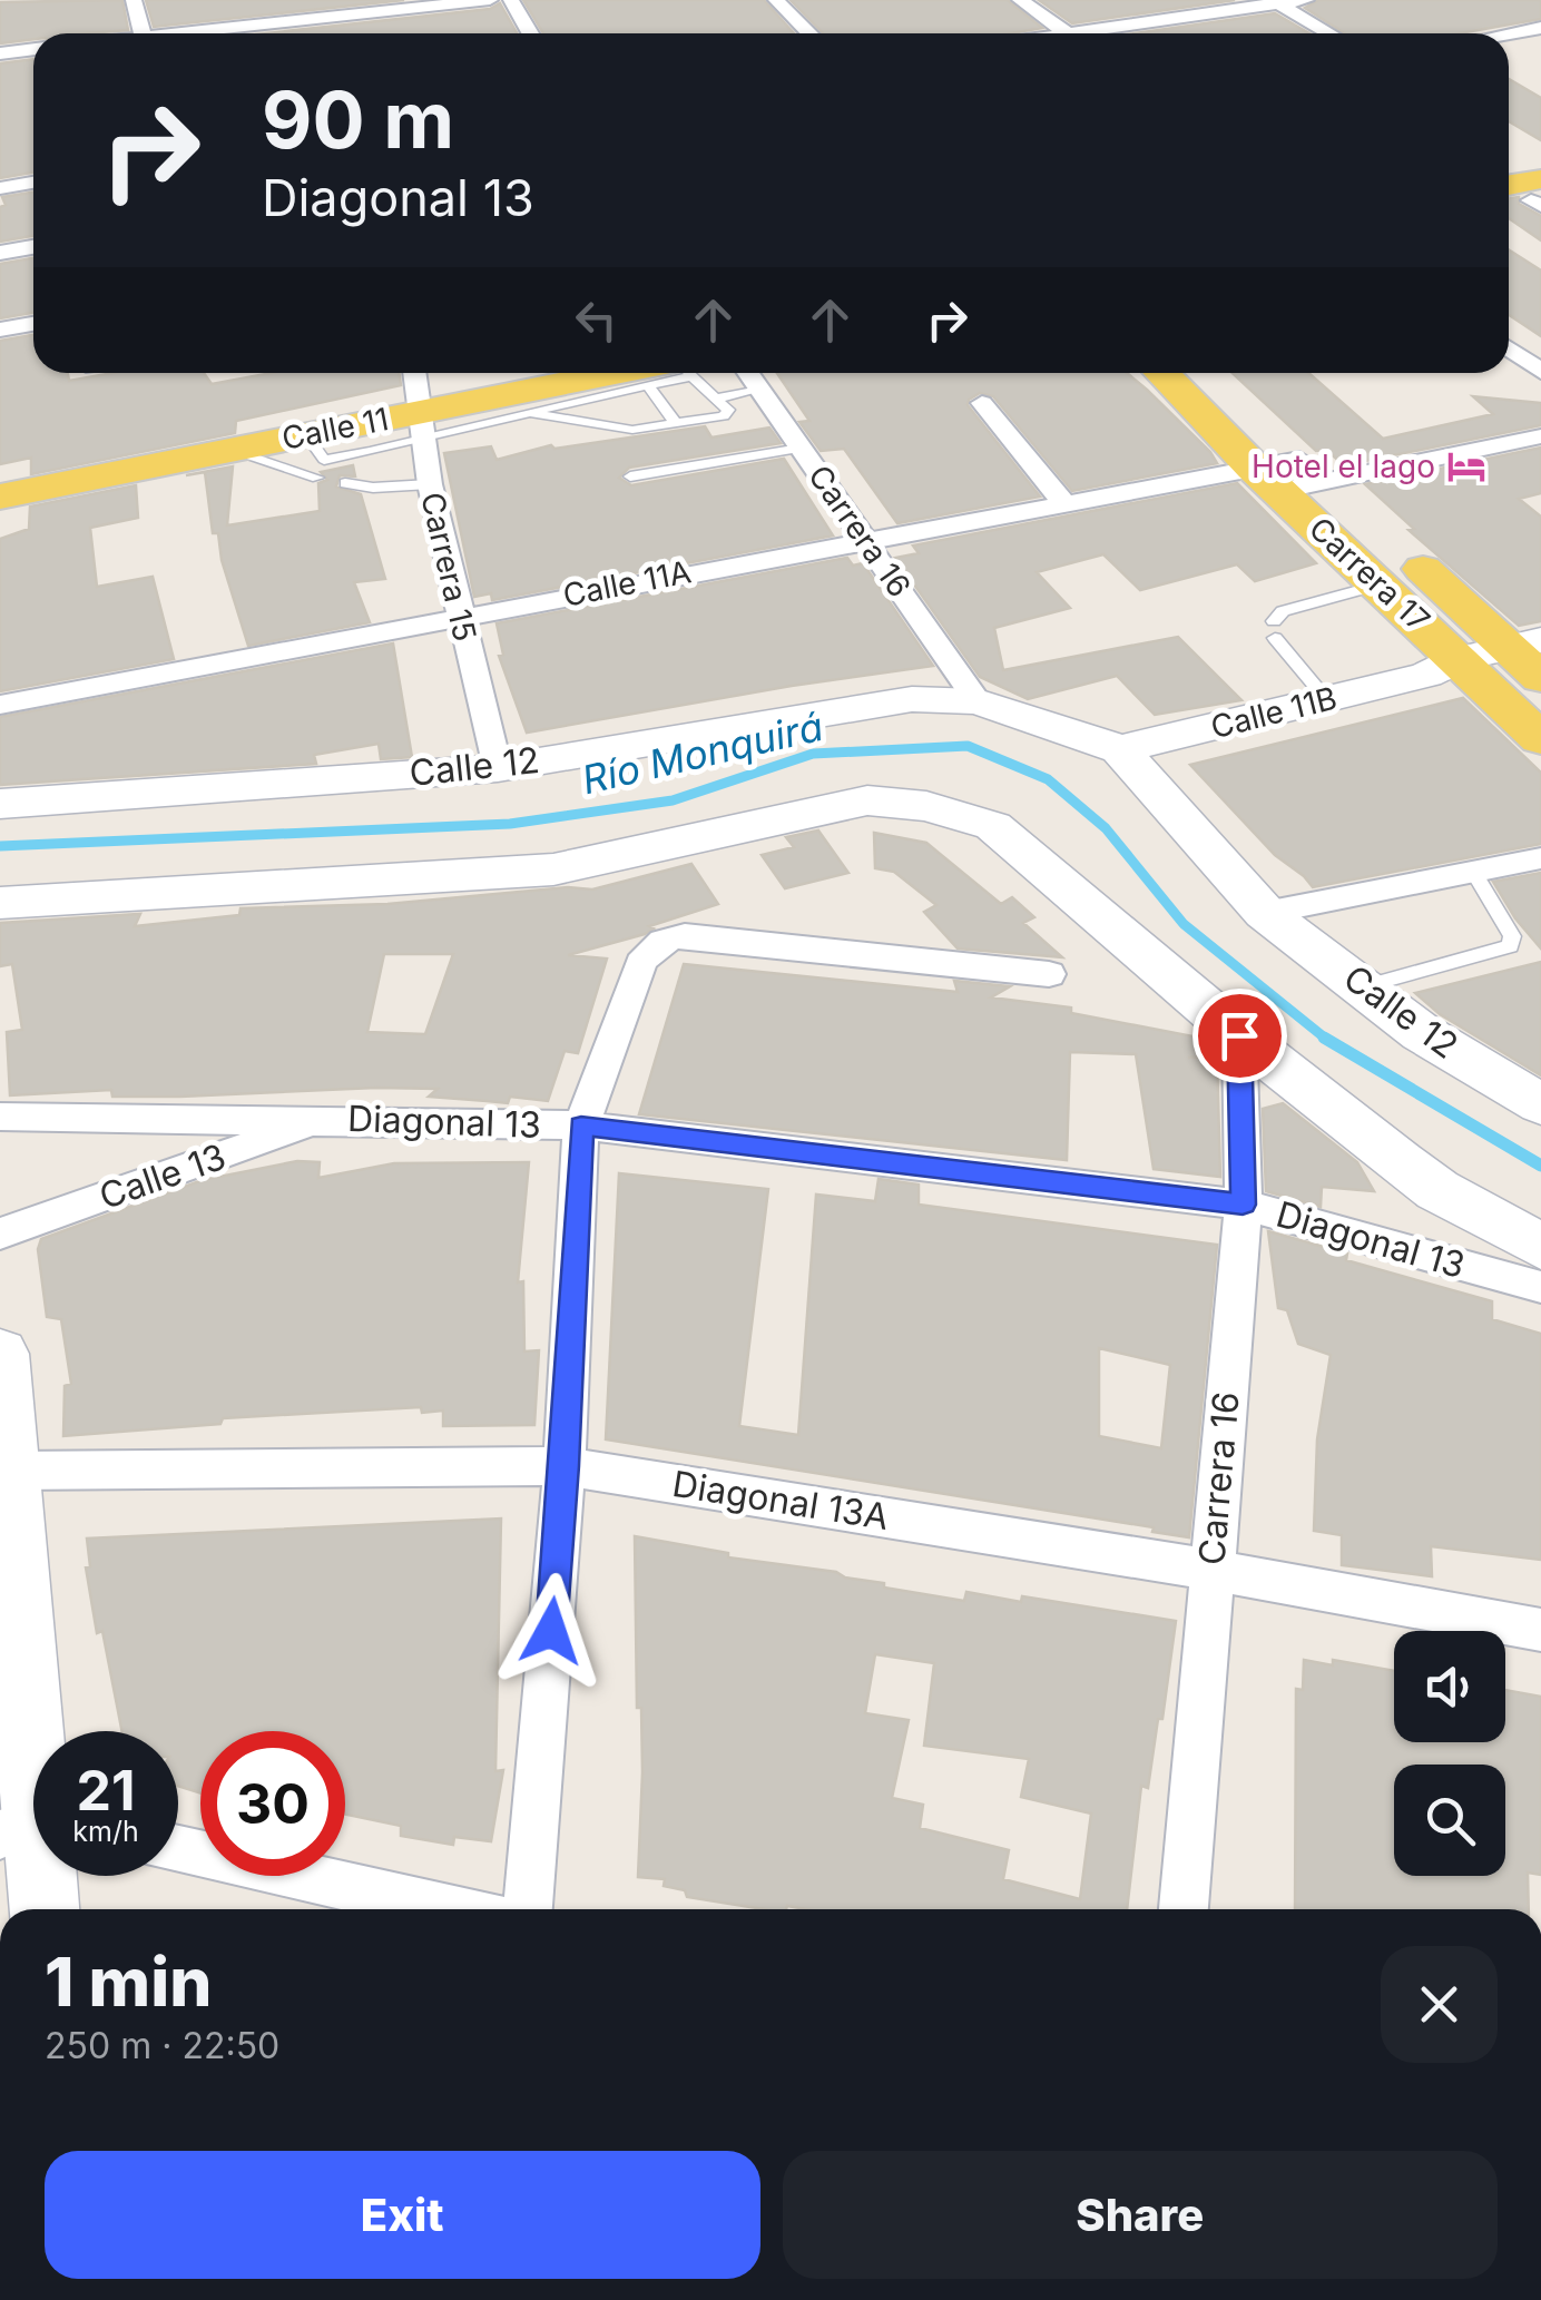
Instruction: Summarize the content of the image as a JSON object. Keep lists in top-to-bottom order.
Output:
{
  "streets": {
    "main road": ["Calle 11", "Carrera 17"],
    "street": [
      "Carrera 16",
      "Carrera 15",
      "Calle 11A",
      "Calle 11B",
      "Calle 12",
      "Diagonal 13",
      "Calle 13",
      "Diagonal 13A"
    ]
  },
  "crossings": [
    ["Calle 11", "Carrera 15"],
    ["Carrera 16", "Calle 11A"],
    ["Carrera 16", "Calle 12"],
    ["Carrera 16", "Diagonal 13"],
    ["Carrera 16", "Diagonal 13A"],
    ["Carrera 15", "Calle 11A"],
    ["Carrera 15", "Calle 12"],
    ["Carrera 17", "Calle 11A"],
    ["Carrera 17", "Calle 11B"],
    ["Calle 11B", "Calle 12"],
    ["Diagonal 13", "Calle 13"]
  ],
  "water": ["Río Monquirá"],
  "places": {
    "hotel": ["Hotel el lago"]
  },
  "page": {
    "turn": ["90 m", "Diagonal 13"],
    "speed": "21 km/h",
    "limit": "30",
    "heading": ["1 min", "250 m · 22:50"],
    "buttons": ["Exit", "Share"]
  }
}
